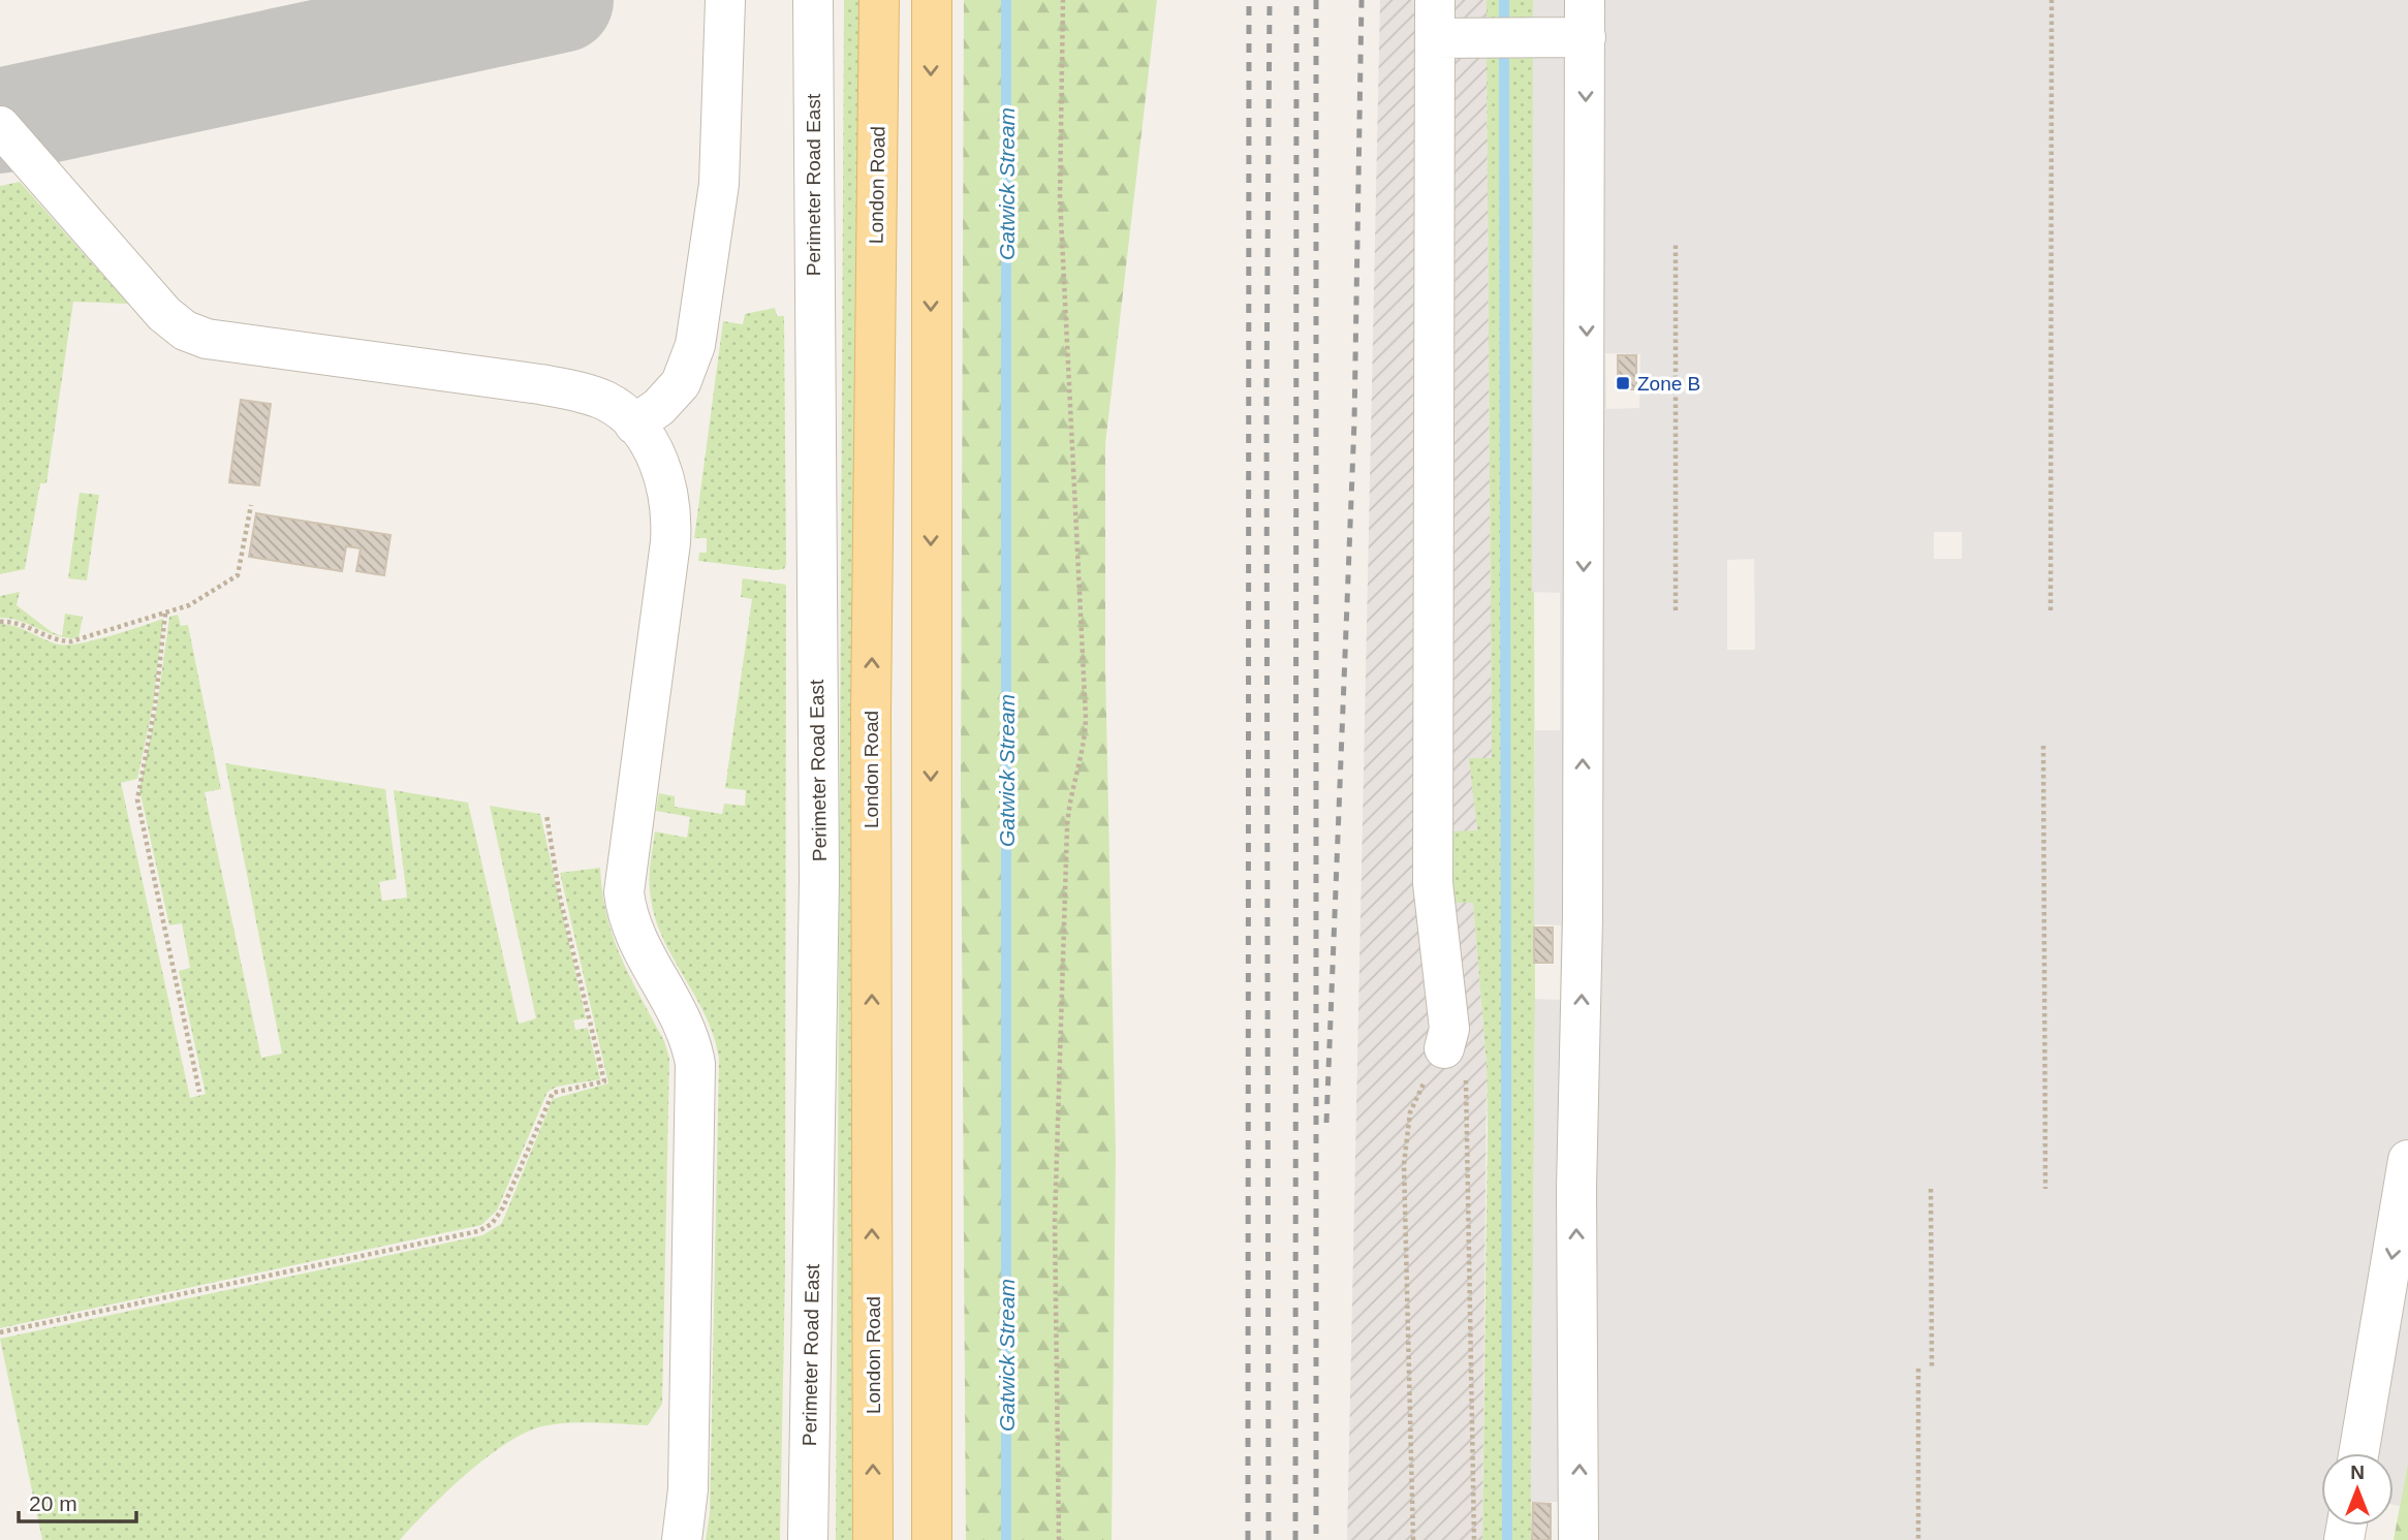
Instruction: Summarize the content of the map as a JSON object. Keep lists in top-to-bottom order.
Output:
{
  "streets": {
    "main road": ["London Road"],
    "street": ["Perimeter Road East"]
  },
  "water": ["Gatwick Stream"],
  "places": {
    "transit": ["Zone B"]
  },
  "scale_bar": "20 m",
  "north": "top"
}
